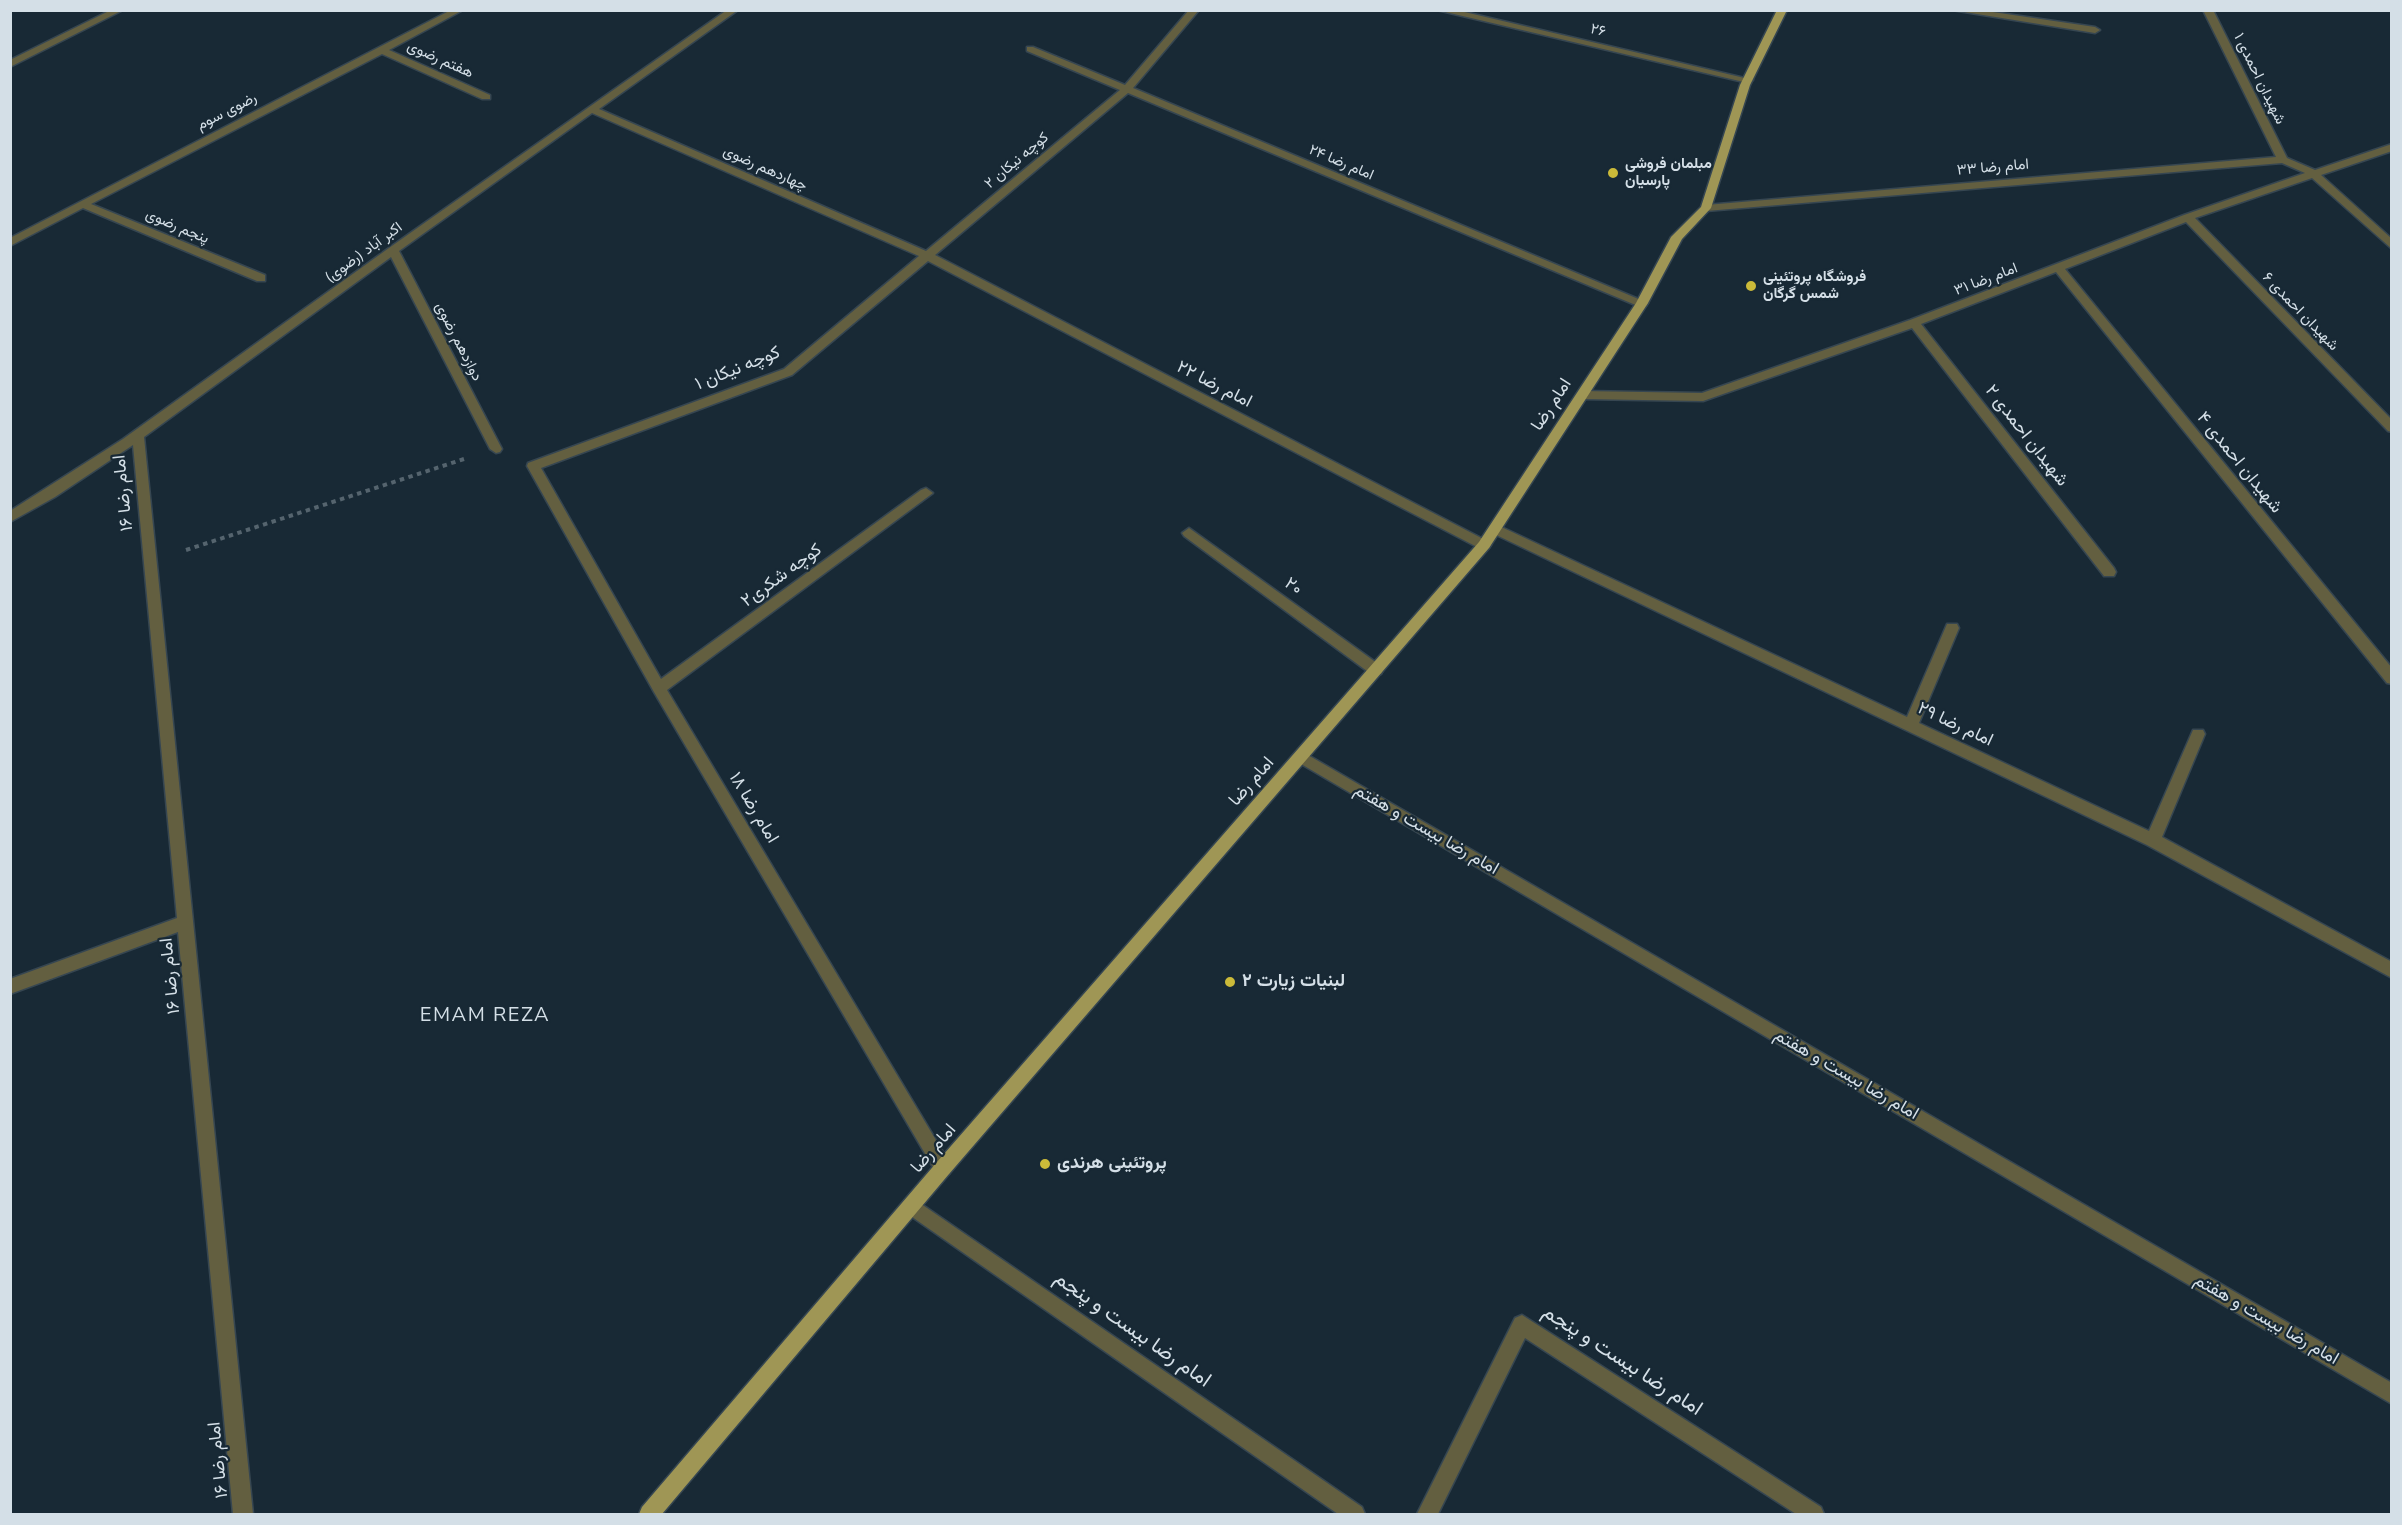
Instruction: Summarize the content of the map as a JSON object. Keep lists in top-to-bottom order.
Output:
{
  "streets": {
    "main road": ["امام رضا"],
    "street": [
      "۲۶",
      "هفتم رضوی",
      "۱ شهیدان احمدی",
      "رضوی سوم",
      "کوچه نیکان ۲",
      "امام رضا ۲۴",
      "امام رضا ۳۳",
      "چهاردهم رضوی",
      "پنجم رضوی",
      "اکبر آباد (رضوی)",
      "امام رضا ۳۱",
      "۶ شهیدان احمدی",
      "دوازدهم رضوی",
      "کوچه نیکان ۱",
      "امام رضا ۲۲",
      "۲ شهیدان احمدی",
      "۴ شهیدان احمدی",
      "امام رضا ۱۶",
      "کوچه شکری۲",
      "۲۰",
      "امام رضا ۲۹",
      "امام رضا ۱۸",
      "امام رضا بیست و هفتم",
      "امام رضا بیست و پنجم"
    ]
  },
  "crossings": [
    ["۲۶", "امام رضا"],
    ["هفتم رضوی", "رضوی سوم"],
    ["۱ شهیدان احمدی", "امام رضا ۳۳"],
    ["رضوی سوم", "پنجم رضوی"],
    ["کوچه نیکان ۲", "امام رضا ۲۴"],
    ["کوچه نیکان ۲", "چهاردهم رضوی"],
    ["کوچه نیکان ۲", "کوچه نیکان ۱"],
    ["کوچه نیکان ۲", "امام رضا ۲۲"],
    ["امام رضا ۲۴", "امام رضا"],
    ["امام رضا ۳۳", "امام رضا"],
    ["چهاردهم رضوی", "اکبر آباد (رضوی)"],
    ["چهاردهم رضوی", "کوچه نیکان ۱"],
    ["چهاردهم رضوی", "امام رضا ۲۲"],
    ["اکبر آباد (رضوی)", "دوازدهم رضوی"],
    ["اکبر آباد (رضوی)", "امام رضا ۱۶"],
    ["امام رضا ۳۱", "۶ شهیدان احمدی"],
    ["امام رضا ۳۱", "امام رضا"],
    ["امام رضا ۳۱", "۲ شهیدان احمدی"],
    ["امام رضا ۳۱", "۴ شهیدان احمدی"],
    ["کوچه نیکان ۱", "امام رضا ۲۲"],
    ["کوچه نیکان ۱", "امام رضا ۱۸"],
    ["امام رضا ۲۲", "امام رضا"],
    ["امام رضا", "۲۰"],
    ["امام رضا", "امام رضا ۲۹"],
    ["امام رضا", "امام رضا ۱۸"],
    ["امام رضا", "امام رضا بیست و هفتم"],
    ["امام رضا", "امام رضا بیست و پنجم"],
    ["کوچه شکری۲", "امام رضا ۱۸"]
  ],
  "districts": ["EMAM REZA"],
  "places": [
    "مبلمان فروشی پارسیان",
    "فروشگاه پروتئینی شمس گرگان",
    "لبنیات زیارت ۲",
    "پروتئینی هرندی"
  ]
}
